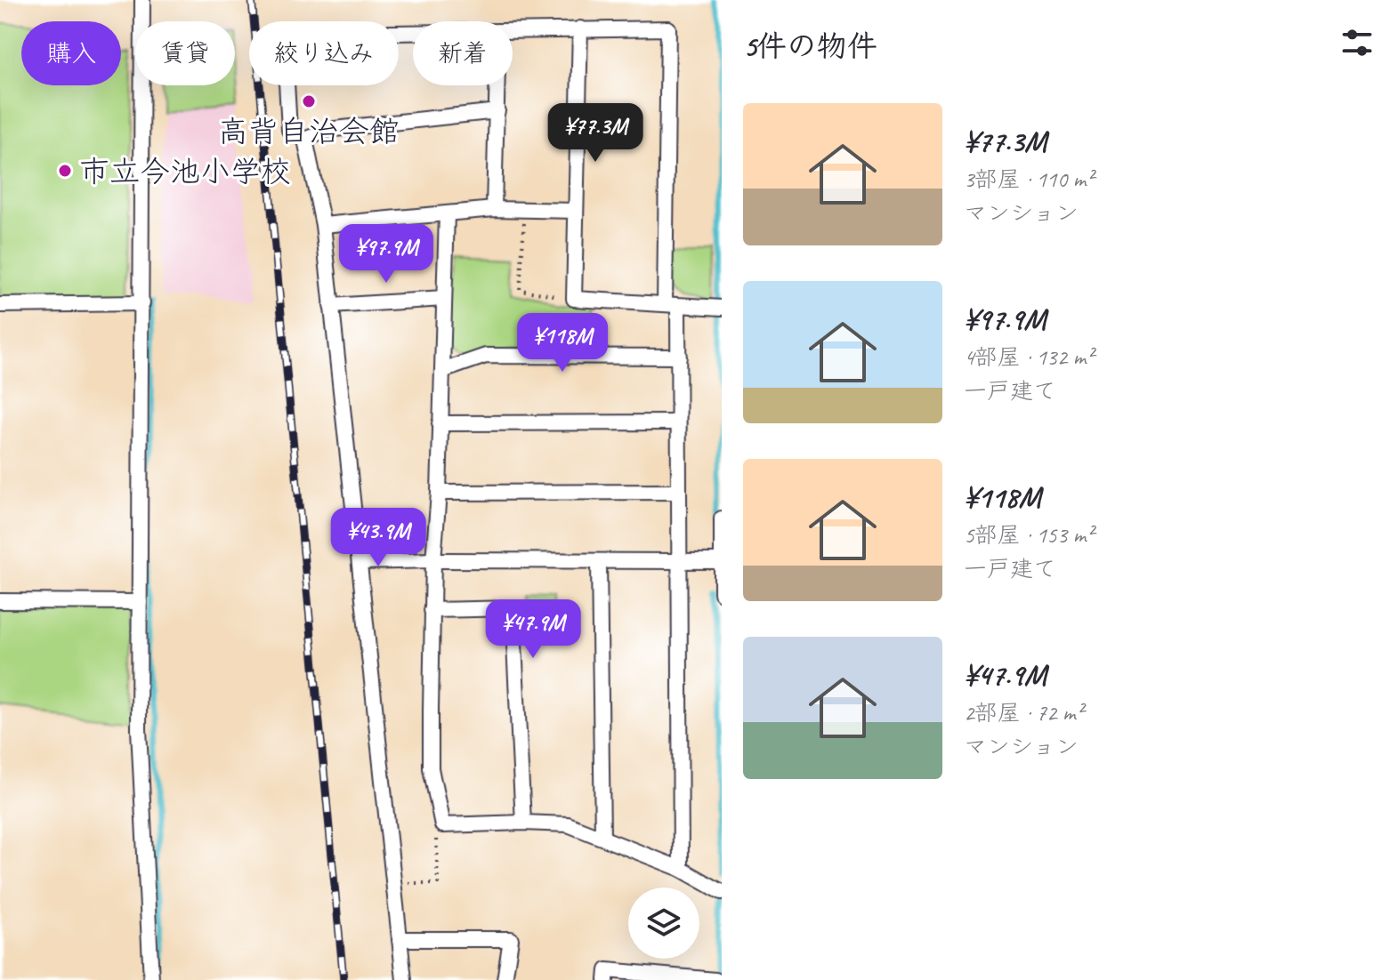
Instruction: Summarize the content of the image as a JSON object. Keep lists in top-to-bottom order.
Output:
{
  "places": ["高背自治会館", "市立今池小学校"],
  "page": {
    "heading": "5件の物件",
    "chip": [
      "購入",
      "賃貸",
      "絞り込み",
      "新着"
    ],
    "list": [
      {
        "name": "¥77.3M",
        "note": "3部屋 · 110 m² · マンション"
      },
      {
        "name": "¥97.9M",
        "note": "4部屋 · 132 m² · 一戸建て"
      },
      {
        "name": "¥118M",
        "note": "5部屋 · 153 m² · 一戸建て"
      },
      {
        "name": "¥47.9M",
        "note": "2部屋 · 72 m² · マンション"
      }
    ],
    "price": [
      "¥77.3M",
      "¥97.9M",
      "¥118M",
      "¥43.9M",
      "¥47.9M"
    ]
  }
}
